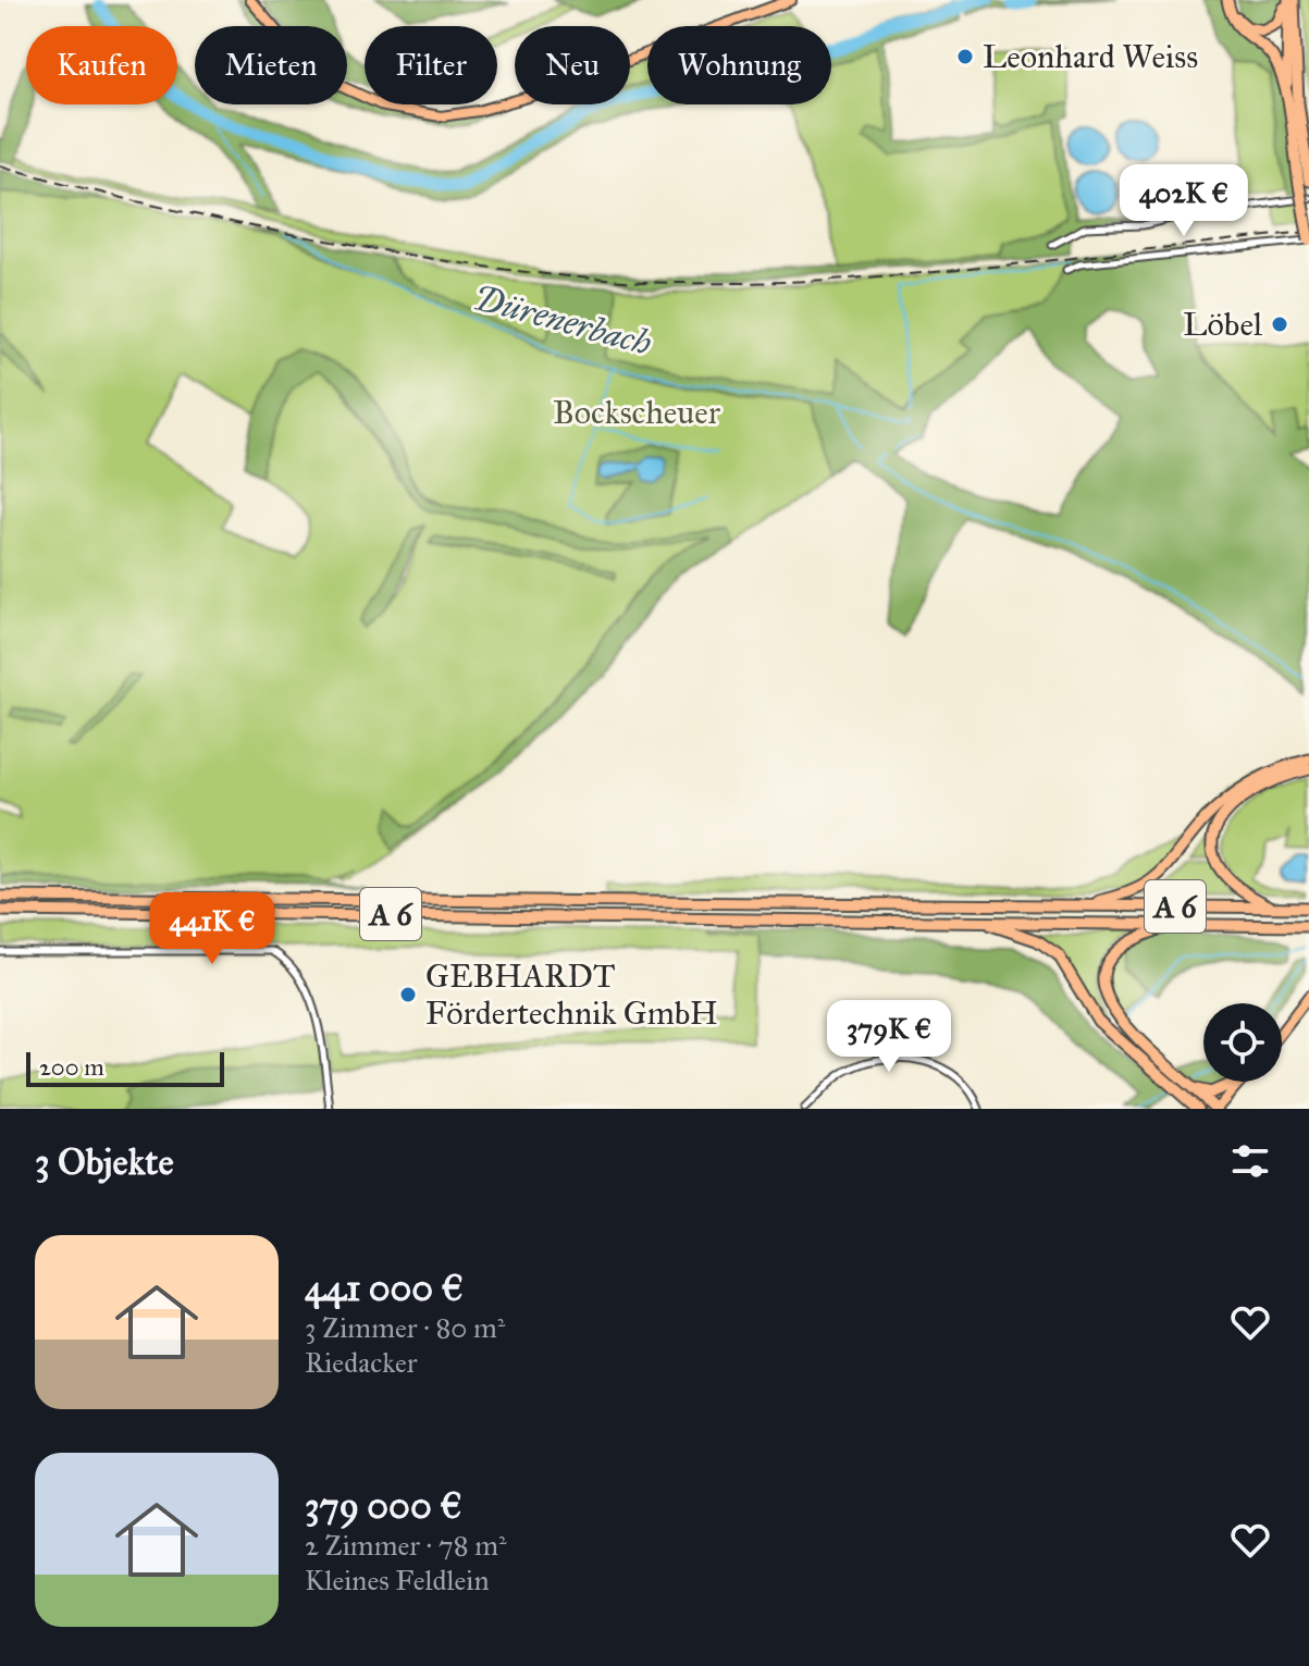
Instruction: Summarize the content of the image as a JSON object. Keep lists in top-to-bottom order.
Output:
{
  "streets": {
    "highway": ["A 6"]
  },
  "water": ["Dürenerbach"],
  "parks": ["Bockscheuer"],
  "places": ["Leonhard Weiss", "Löbel", "GEBHARDT Fördertechnik GmbH"],
  "scale_bar": "200 m",
  "page": {
    "chip": [
      "Kaufen",
      "Mieten",
      "Filter",
      "Neu",
      "Wohnung"
    ],
    "price": ["402K €", "441K €", "379K €"],
    "scale": "200 m",
    "heading": "3 Objekte",
    "list": [
      {
        "name": "441 000 €",
        "note": "3 Zimmer · 80 m² · Riedacker"
      },
      {
        "name": "379 000 €",
        "note": "2 Zimmer · 78 m² · Kleines Feldlein"
      }
    ]
  }
}
